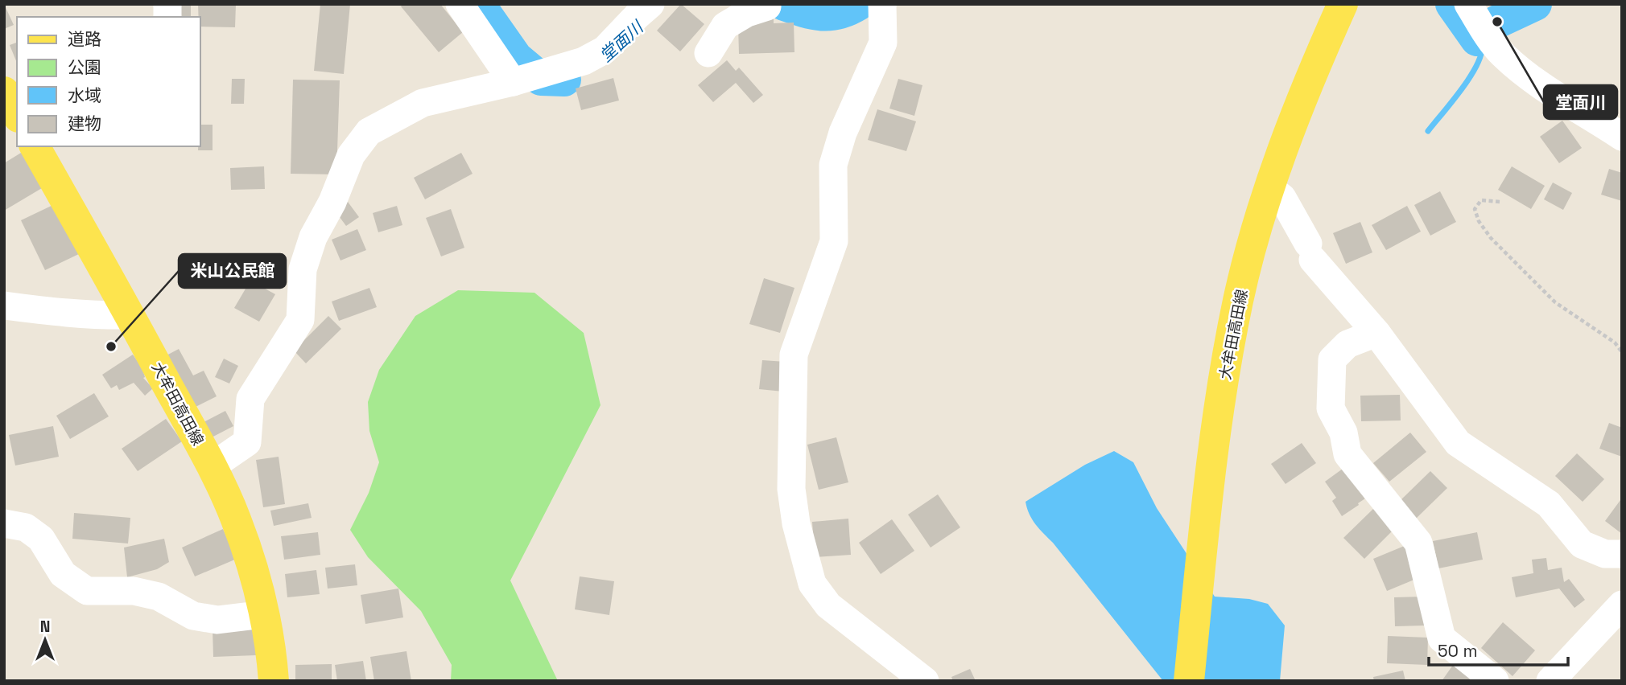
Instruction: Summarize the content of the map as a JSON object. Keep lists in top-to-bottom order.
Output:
{
  "streets": {
    "main road": ["大牟田高田線"]
  },
  "water": ["堂面川"],
  "places": ["堂面川", "米山公民館"],
  "legend": [
    "道路",
    "公園",
    "水域",
    "建物"
  ],
  "scale_bar": "50 m",
  "north": "top"
}
